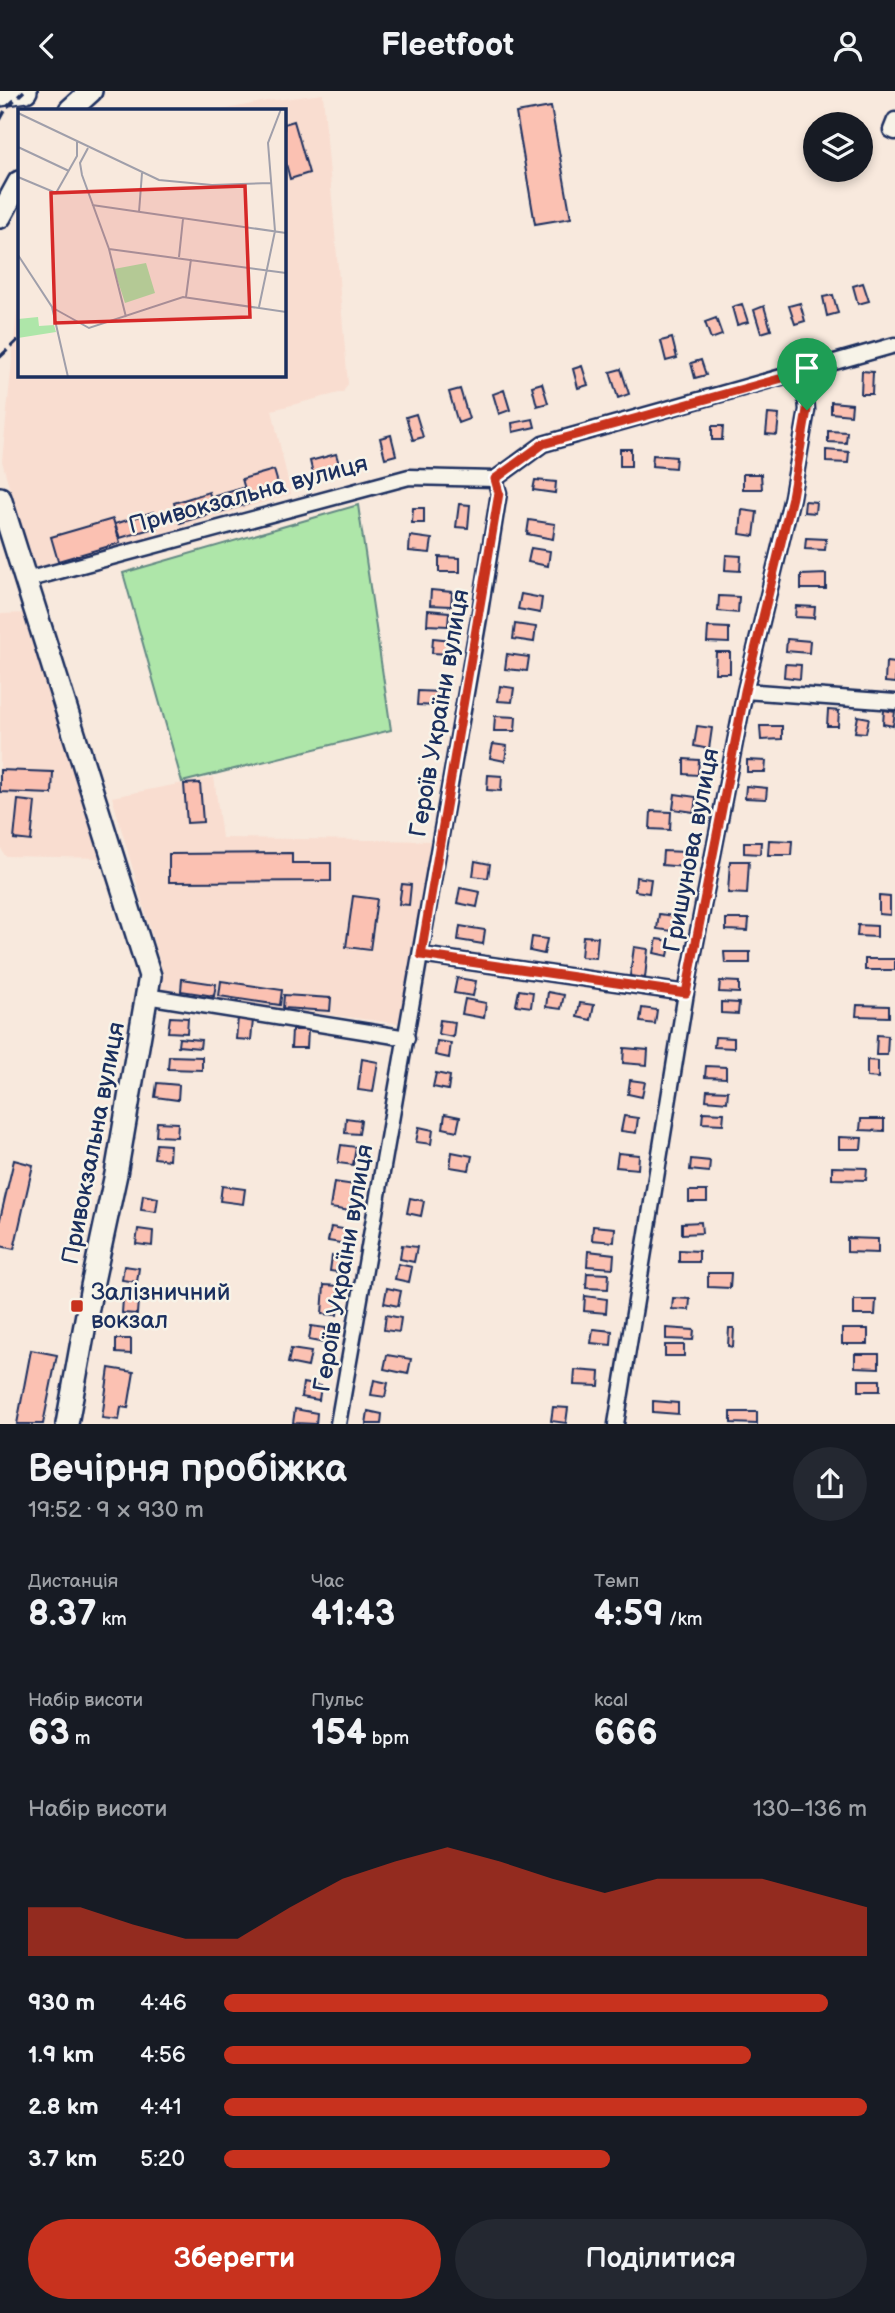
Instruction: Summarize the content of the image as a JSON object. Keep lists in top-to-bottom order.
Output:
{
  "streets": {
    "street": ["Привокзальна вулиця", "Героїв України вулиця", "Гришунова вулиця"]
  },
  "crossings": [
    ["Привокзальна вулиця", "Героїв України вулиця"]
  ],
  "places": {
    "transit": ["Залізничний вокзал"]
  },
  "page": {
    "header": "Fleetfoot",
    "heading": ["Вечірня пробіжка", "19:52 · 9 × 930 m"],
    "stats": [
      ["Дистанція", "8.37 km"],
      ["Час", "41:43"],
      ["Темп", "4:59 /km"],
      ["Набір висоти", "63 m"],
      ["Пульс", "154 bpm"],
      ["kcal", "666"]
    ],
    "chart": ["Набір висоти", "130–136 m"],
    "list": [
      {
        "name": "930 m",
        "note": "4:46"
      },
      {
        "name": "1.9 km",
        "note": "4:56"
      },
      {
        "name": "2.8 km",
        "note": "4:41"
      },
      {
        "name": "3.7 km",
        "note": "5:20"
      }
    ],
    "buttons": ["Зберегти", "Поділитися"]
  }
}
